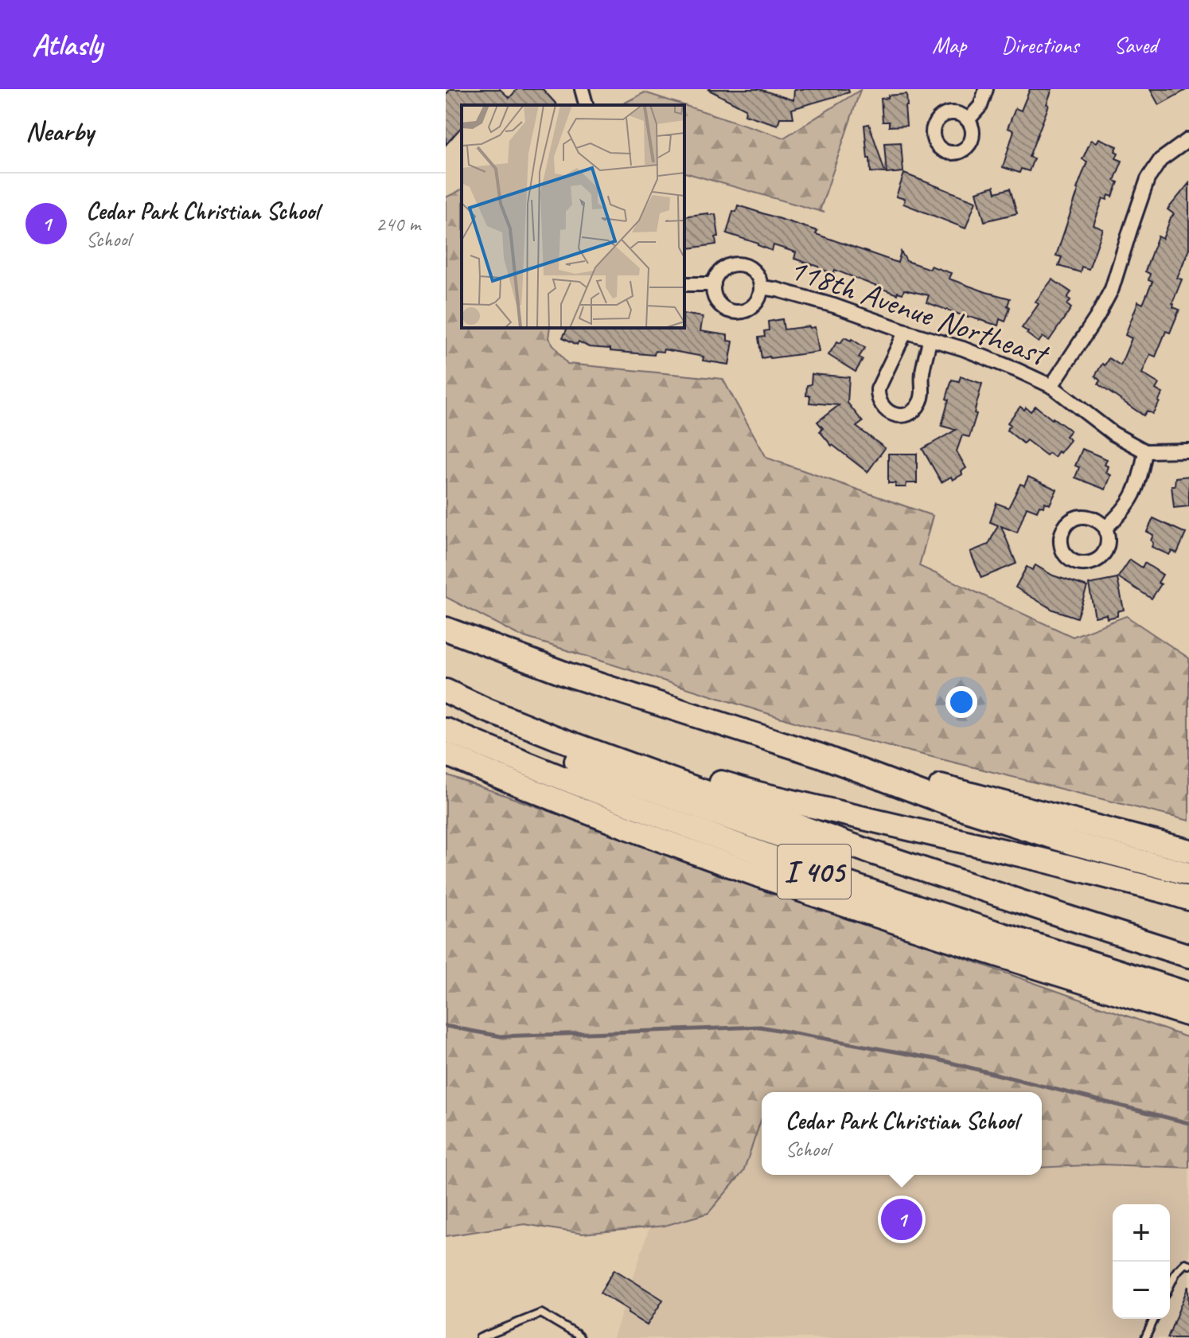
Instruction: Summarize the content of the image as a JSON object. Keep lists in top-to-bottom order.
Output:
{
  "streets": {
    "highway": ["I 405"],
    "street": ["118th Avenue Northeast"]
  },
  "page": {
    "header": "Atlasly",
    "nav": ["Map", "Directions", "Saved"],
    "heading": "Nearby",
    "list": [
      {
        "mark": "1",
        "name": "Cedar Park Christian School",
        "note": "School",
        "value": "240 m"
      }
    ],
    "popup": ["Cedar Park Christian School", "School"],
    "pins": "1",
    "map_buttons": ["+", "−"]
  }
}
